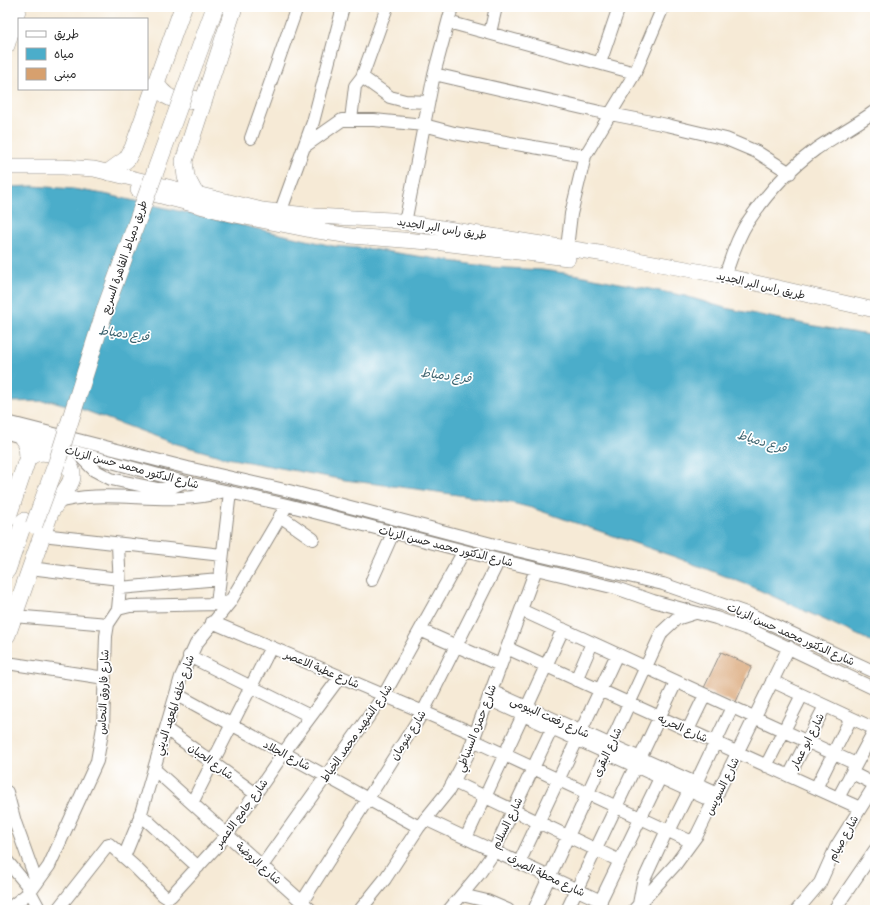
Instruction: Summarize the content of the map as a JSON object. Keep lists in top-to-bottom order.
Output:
{
  "streets": {
    "highway": ["طريق دمياط, القاهرة السريع"],
    "main road": ["طريق راس البر الجديد"],
    "street": [
      "شارع الدكتور محمد حسن الزيات",
      "شارع عطية الاعصر",
      "شارع فاروق النحاس",
      "شارع خلف المعهد الديني",
      "شارع رفعت البيومى",
      "شارع حمزه السنباطي",
      "شارع الحريه",
      "شارع الشهيد محمد الخياط",
      "شارع شومان",
      "شارع ابو عمار",
      "شارع البقرى",
      "شارع الجلاد",
      "شارع الحبان",
      "شارع السويس",
      "شارع جامع الاعصر",
      "شارع السلام",
      "شارع صيام",
      "شارع الروضة",
      "شارع محطة الصرف"
    ]
  },
  "crossings": [
    ["شارع الدكتور محمد حسن الزيات", "شارع خلف المعهد الديني"],
    ["شارع الدكتور محمد حسن الزيات", "شارع حمزه السنباطي"],
    ["شارع الدكتور محمد حسن الزيات", "شارع الشهيد محمد الخياط"],
    ["شارع الدكتور محمد حسن الزيات", "شارع شومان"],
    ["شارع الدكتور محمد حسن الزيات", "شارع البقرى"],
    ["شارع الدكتور محمد حسن الزيات", "شارع السويس"],
    ["شارع عطية الاعصر", "شارع خلف المعهد الديني"],
    ["شارع عطية الاعصر", "شارع حمزه السنباطي"],
    ["شارع عطية الاعصر", "شارع الشهيد محمد الخياط"],
    ["شارع عطية الاعصر", "شارع شومان"],
    ["شارع عطية الاعصر", "شارع البقرى"],
    ["شارع عطية الاعصر", "شارع السويس"],
    ["شارع عطية الاعصر", "شارع جامع الاعصر"],
    ["شارع عطية الاعصر", "شارع السلام"],
    ["شارع خلف المعهد الديني", "شارع الجلاد"],
    ["شارع خلف المعهد الديني", "شارع الحبان"],
    ["شارع خلف المعهد الديني", "شارع جامع الاعصر"],
    ["شارع خلف المعهد الديني", "شارع الروضة"],
    ["شارع رفعت البيومى", "شارع حمزه السنباطي"],
    ["شارع رفعت البيومى", "شارع البقرى"],
    ["شارع رفعت البيومى", "شارع السويس"],
    ["شارع رفعت البيومى", "شارع السلام"],
    ["شارع حمزه السنباطي", "شارع الحريه"],
    ["شارع حمزه السنباطي", "شارع الجلاد"],
    ["شارع حمزه السنباطي", "شارع محطة الصرف"],
    ["شارع الحريه", "شارع ابو عمار"],
    ["شارع الحريه", "شارع البقرى"],
    ["شارع الحريه", "شارع السويس"],
    ["شارع الحريه", "شارع صيام"],
    ["شارع الشهيد محمد الخياط", "شارع الجلاد"],
    ["شارع الشهيد محمد الخياط", "شارع الروضة"],
    ["شارع شومان", "شارع الجلاد"],
    ["شارع شومان", "شارع الروضة"],
    ["شارع البقرى", "شارع محطة الصرف"],
    ["شارع الجلاد", "شارع جامع الاعصر"],
    ["شارع الجلاد", "شارع محطة الصرف"],
    ["شارع الحبان", "شارع جامع الاعصر"],
    ["شارع جامع الاعصر", "شارع الروضة"],
    ["شارع السلام", "شارع محطة الصرف"]
  ],
  "water": ["فرع دمياط"],
  "legend": ["طريق", "مياه", "مبنى"]
}
